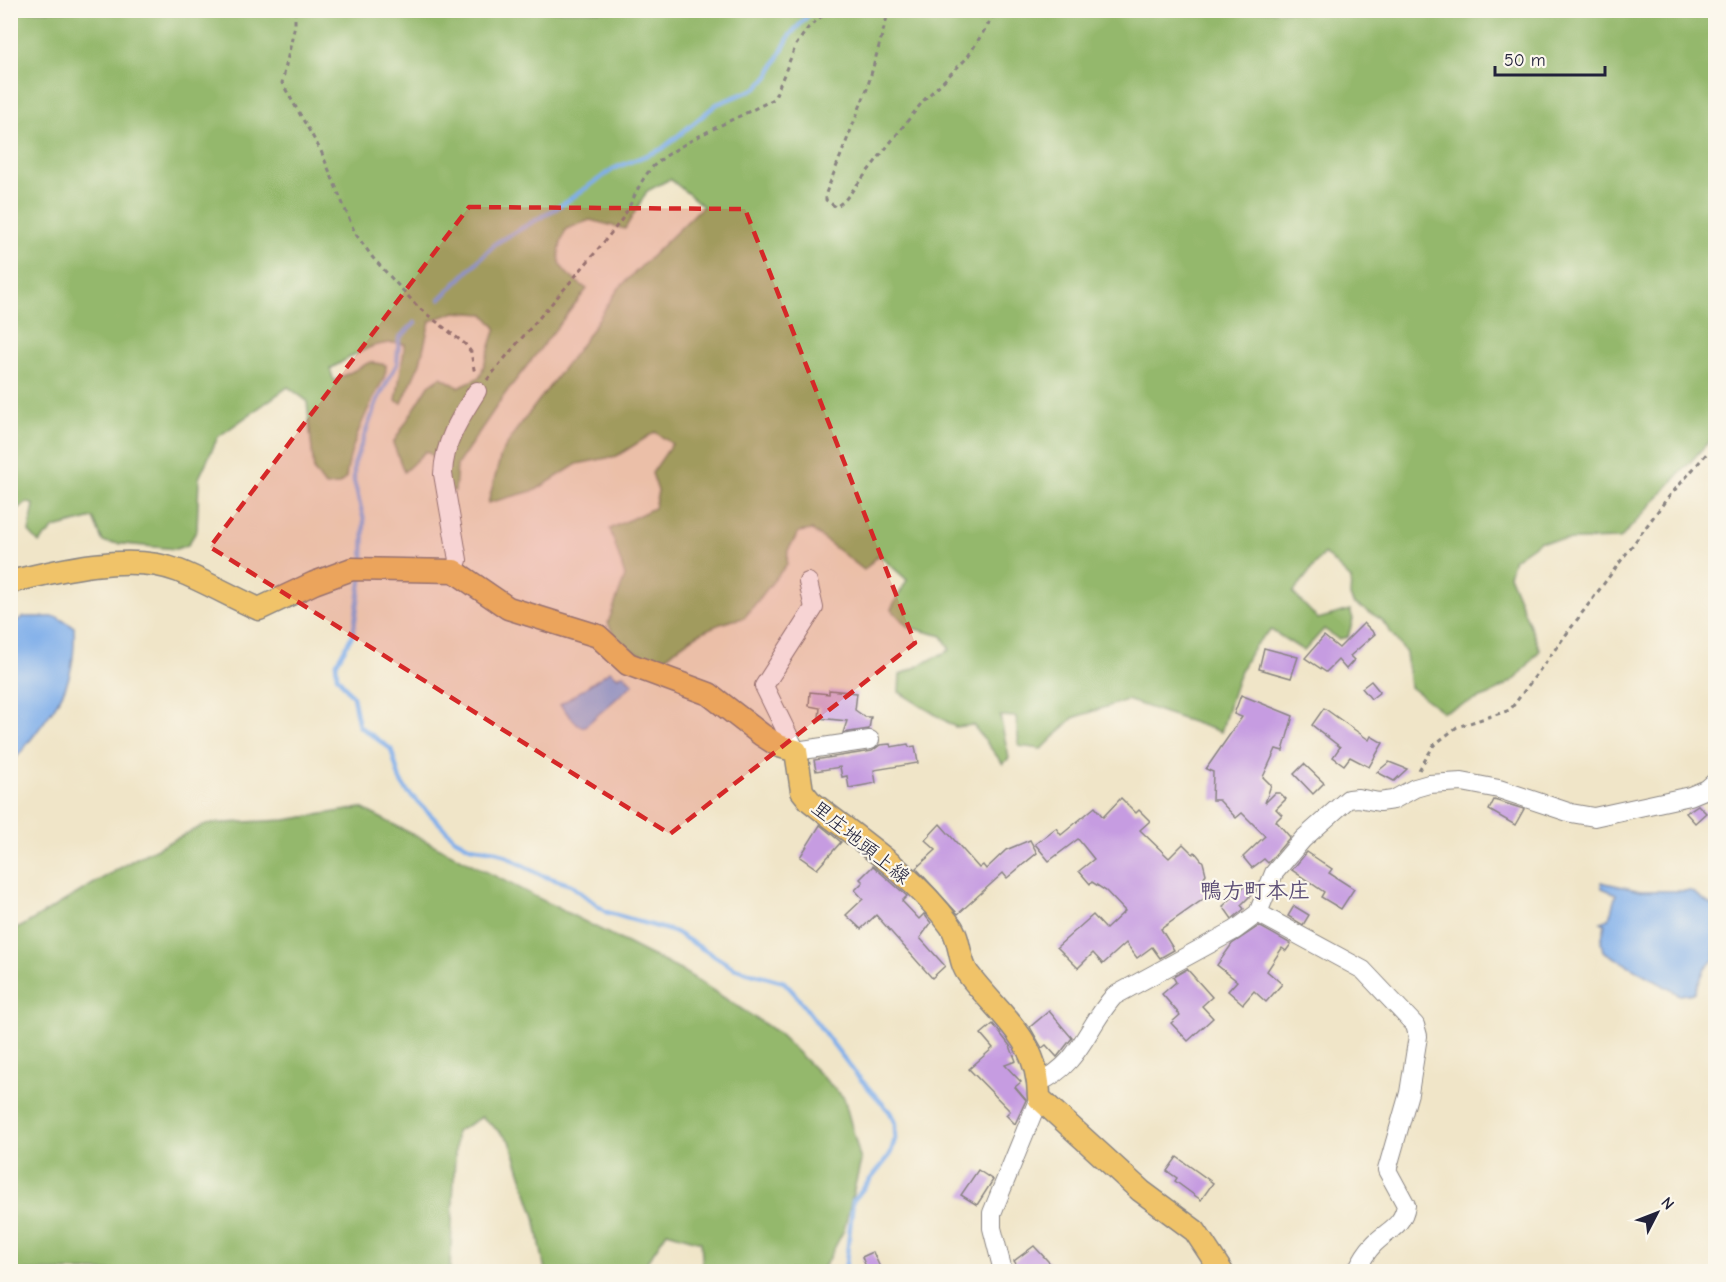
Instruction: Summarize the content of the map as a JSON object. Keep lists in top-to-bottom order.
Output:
{
  "streets": {
    "main road": ["里庄地頭上線"]
  },
  "districts": ["鴨方町本庄"],
  "scale_bar": "50 m",
  "north": "top right"
}
